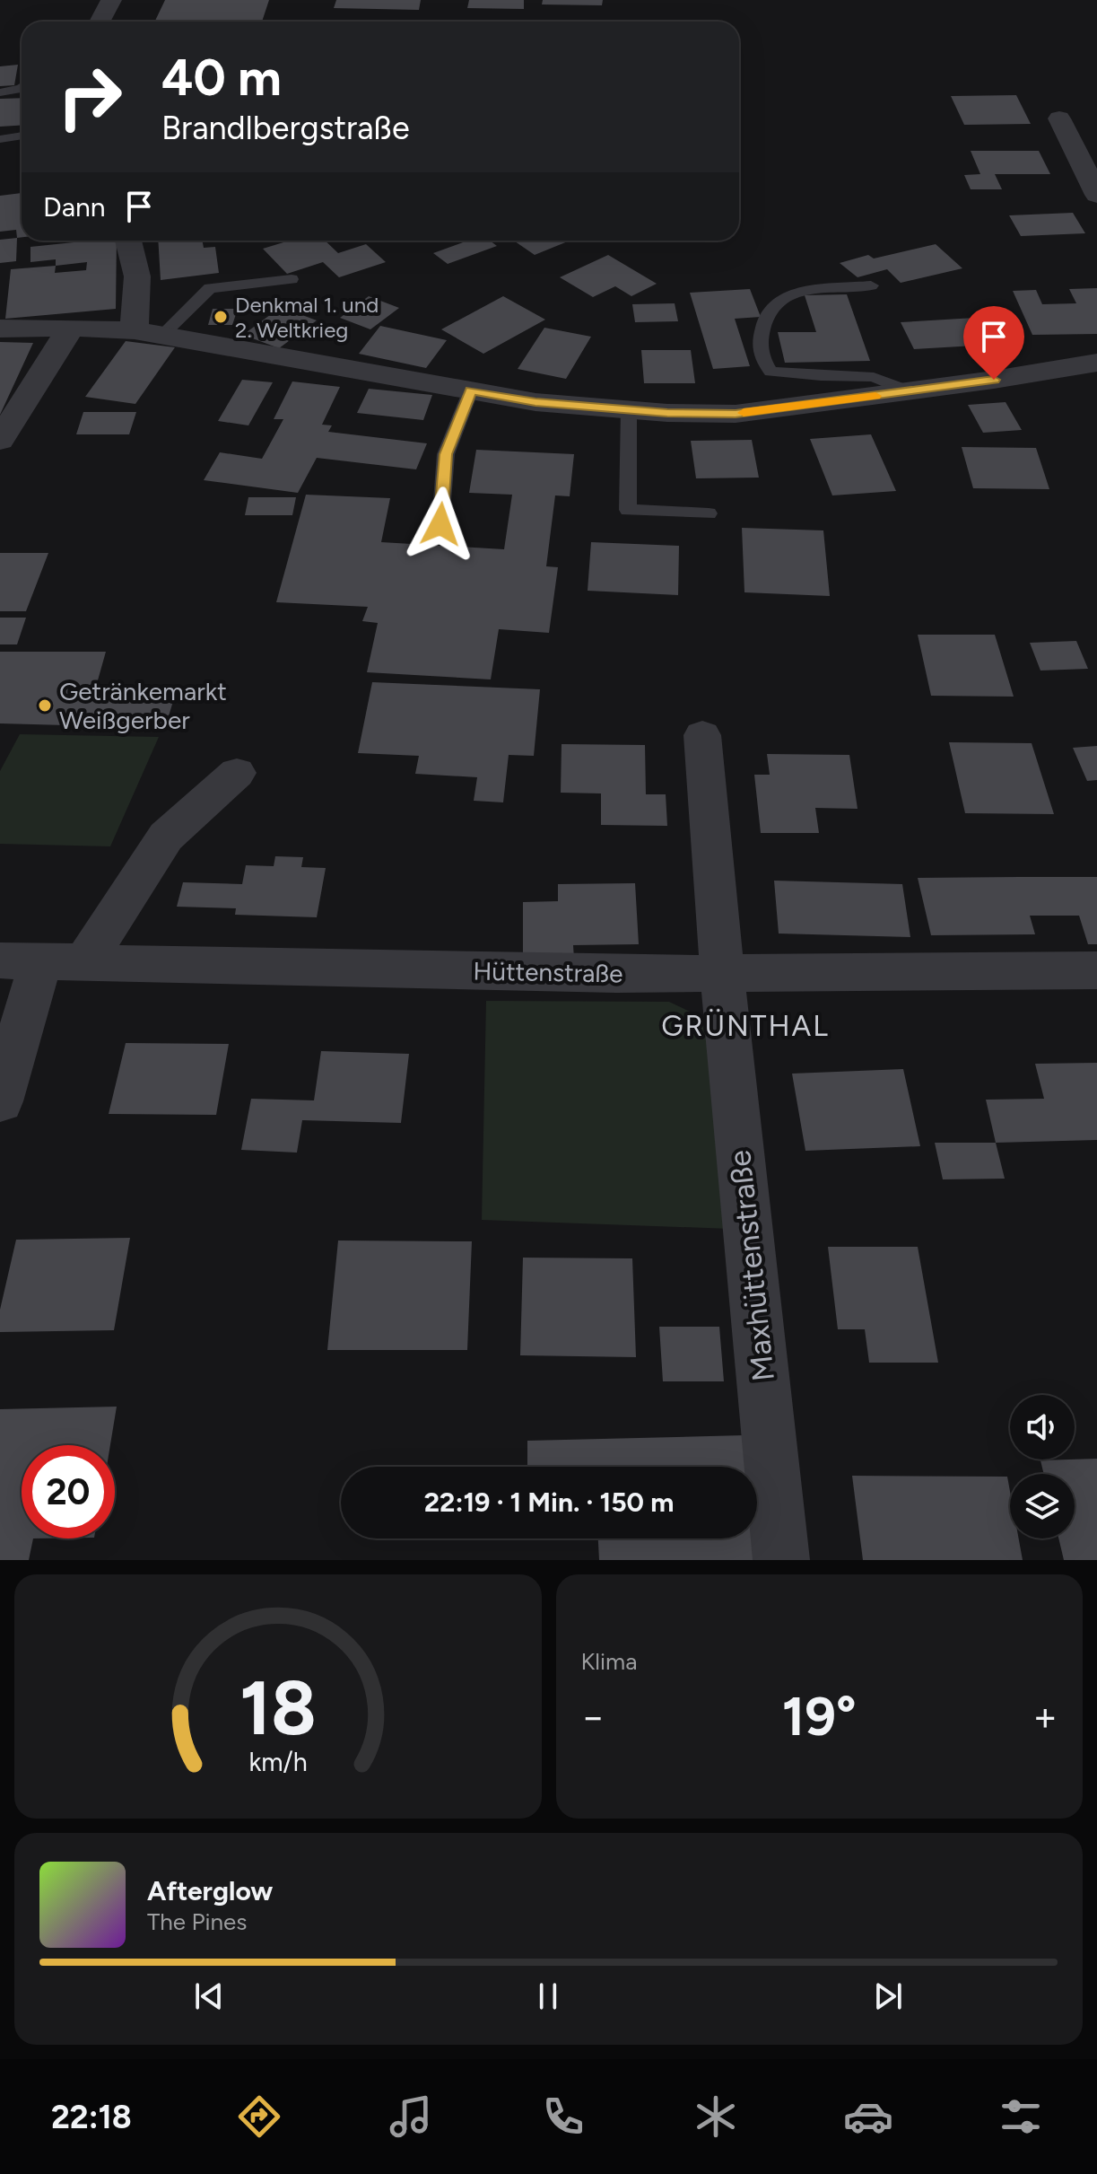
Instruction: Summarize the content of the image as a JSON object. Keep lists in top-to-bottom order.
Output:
{
  "streets": {
    "street": ["Hüttenstraße", "Maxhüttenstraße"]
  },
  "crossings": [
    ["Hüttenstraße", "Maxhüttenstraße"]
  ],
  "districts": ["GRÜNTHAL"],
  "places": ["Denkmal 1. und 2. Weltkrieg", "Getränkemarkt Weißgerber"],
  "page": {
    "turn": ["40 m", "Brandlbergstraße"],
    "then": "Dann",
    "limit": "20",
    "trip": "22:19 · 1 Min. · 150 m",
    "tile": "Klima",
    "heat": ["−", "19°", "+"],
    "song": ["Afterglow", "The Pines"],
    "tabs": "22:18",
    "gauge": ["18", "km/h"]
  }
}
